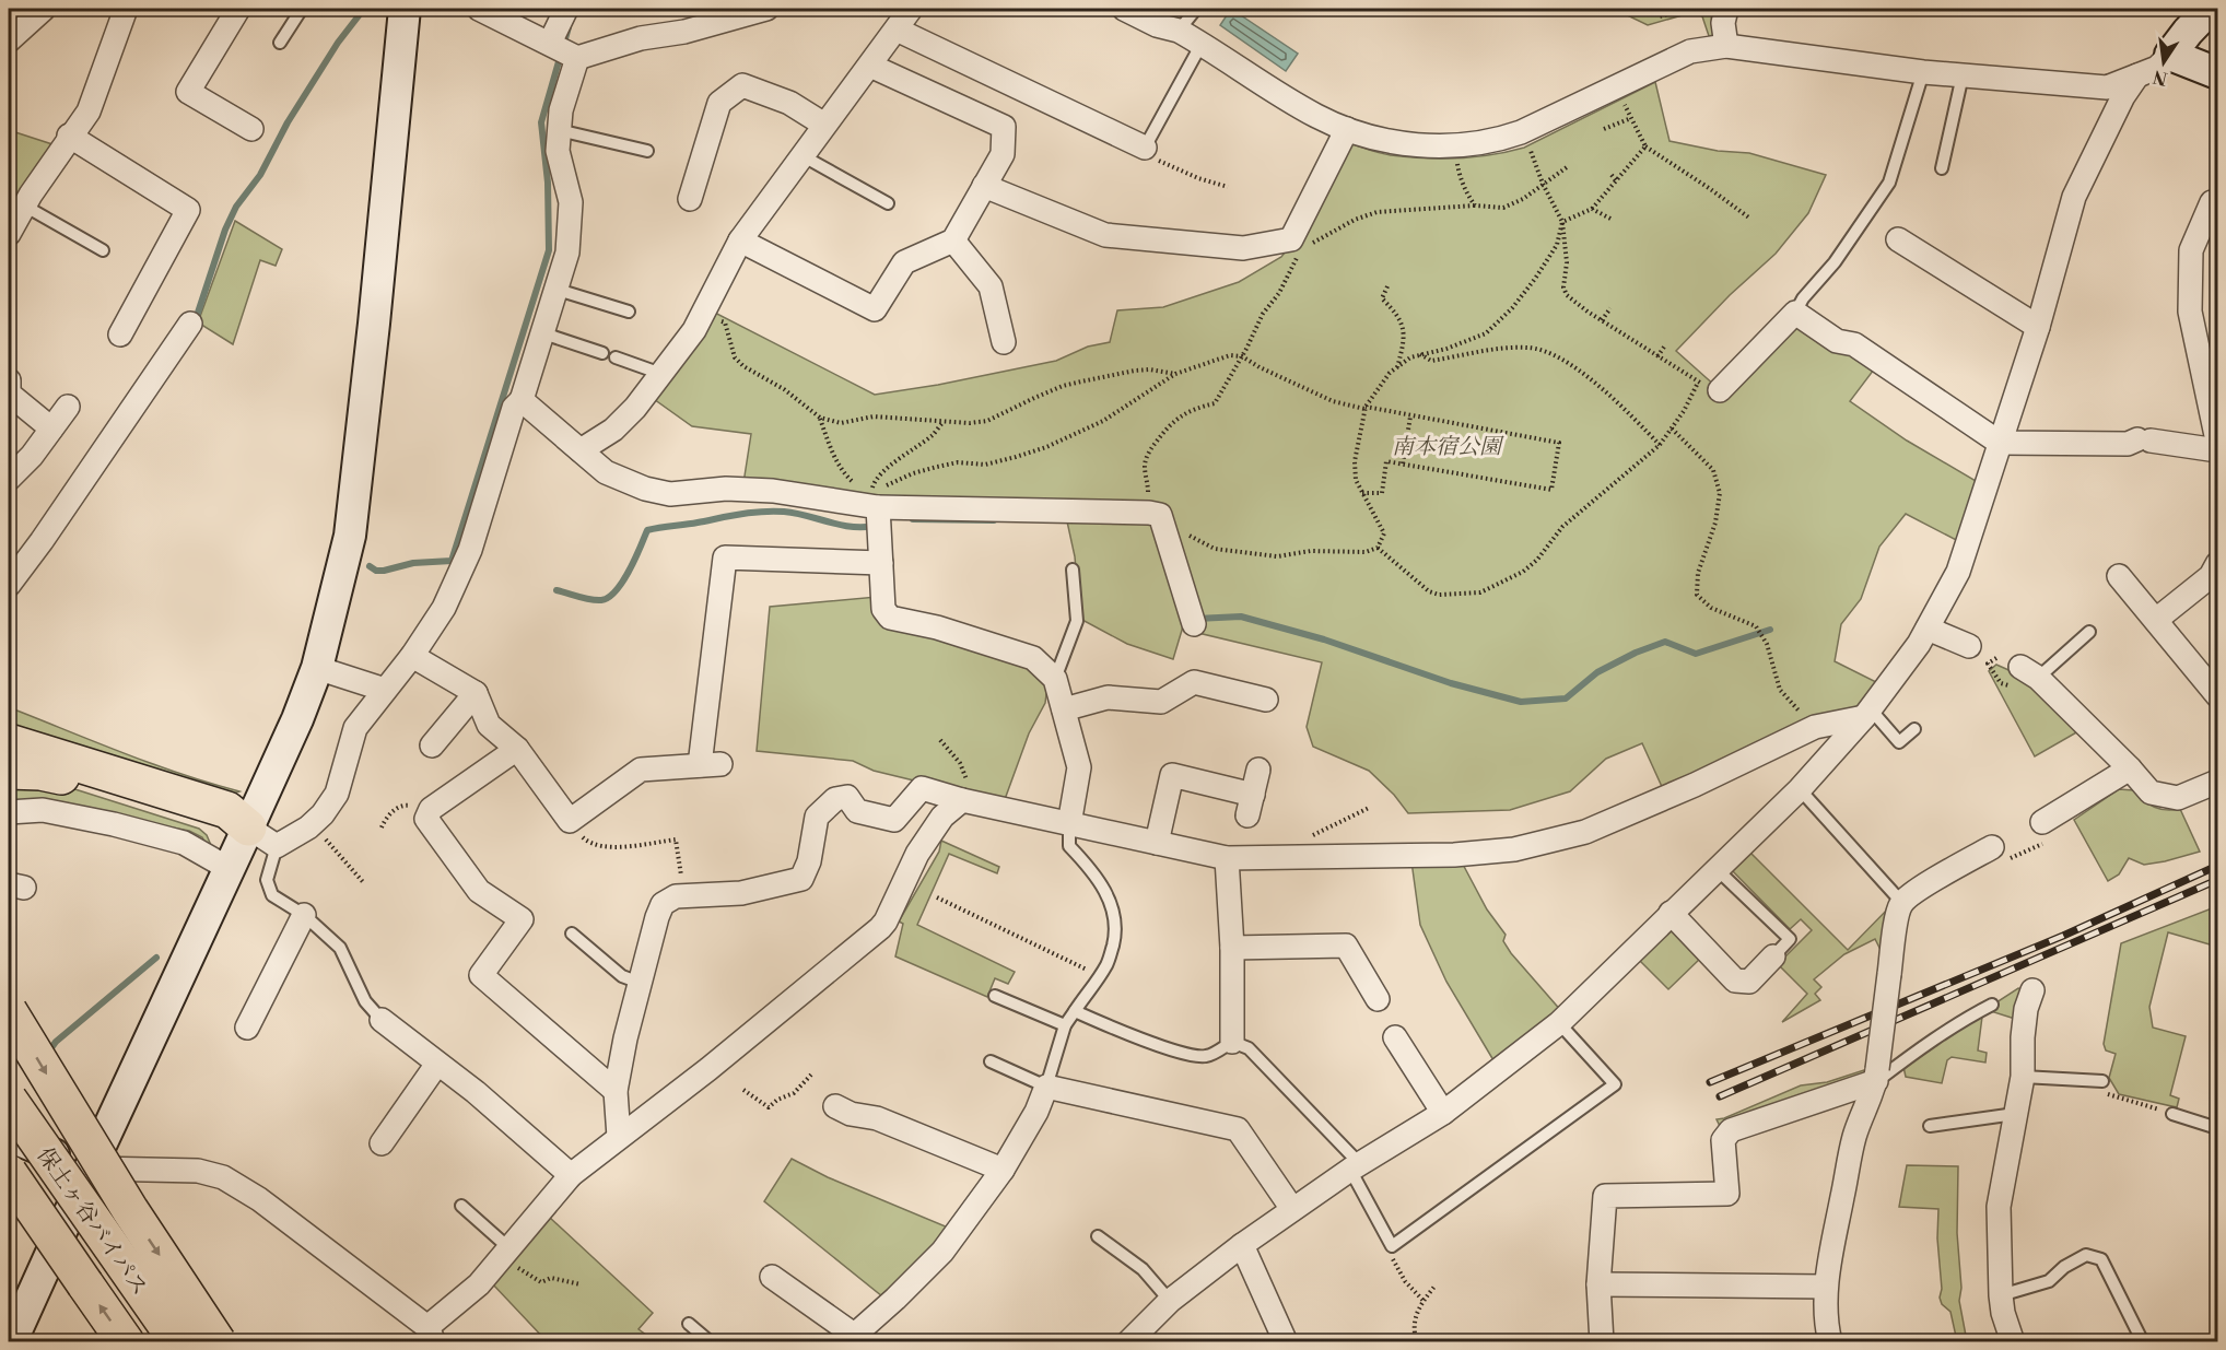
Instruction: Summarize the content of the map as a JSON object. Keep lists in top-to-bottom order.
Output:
{
  "streets": {
    "highway": ["保土ヶ谷バイパス"]
  },
  "parks": ["南本宿公園"],
  "north": "bottom"
}
